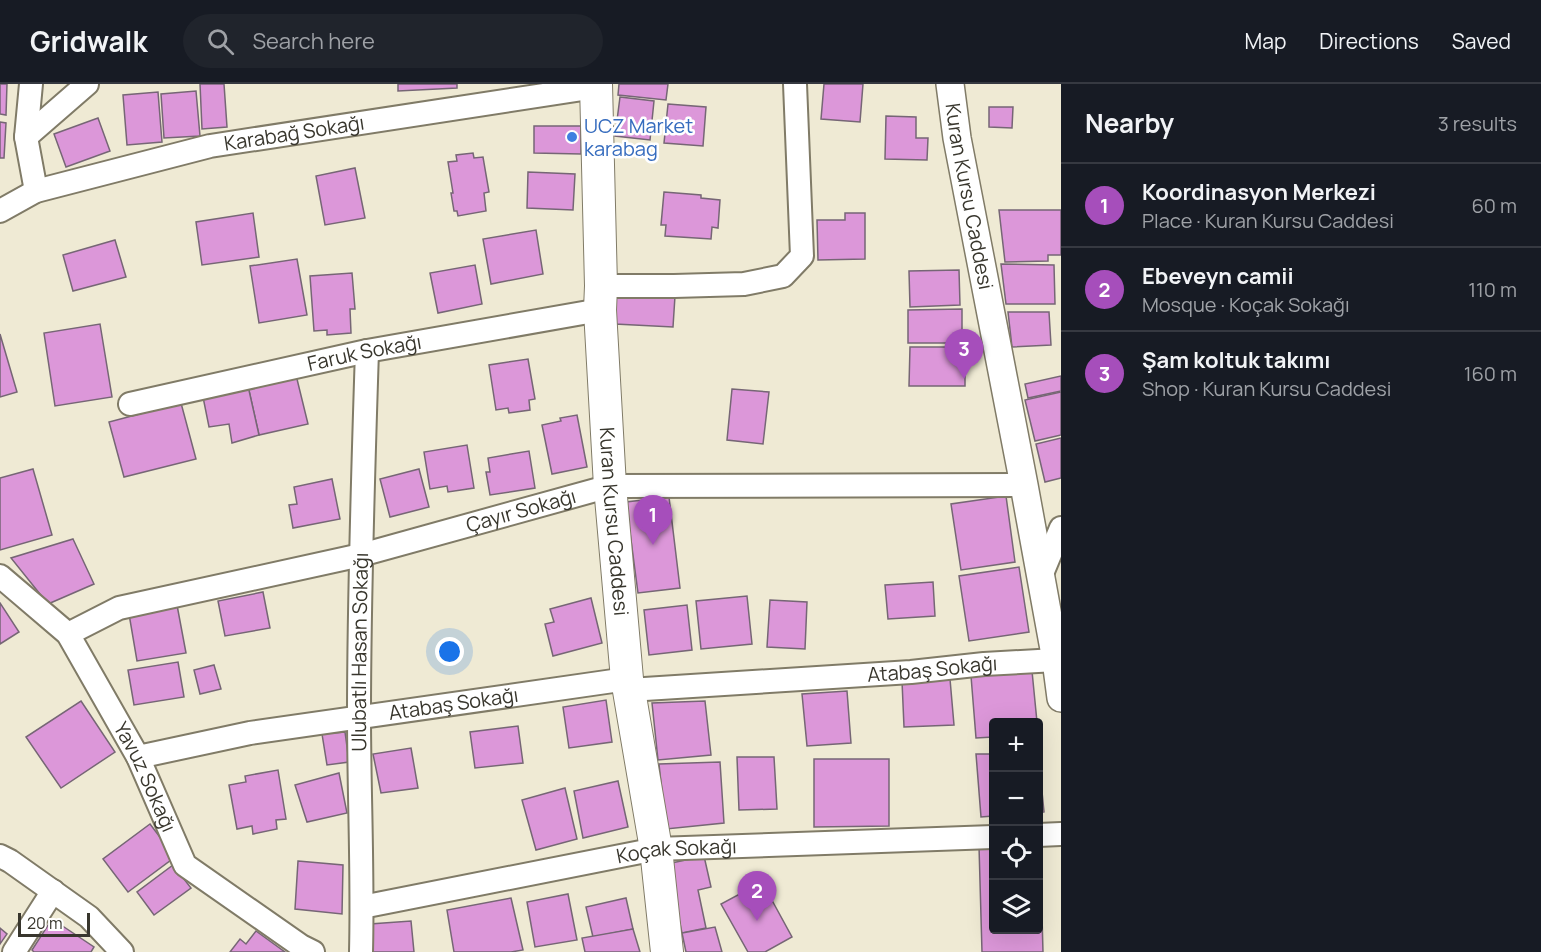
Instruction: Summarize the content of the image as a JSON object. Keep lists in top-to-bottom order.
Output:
{
  "streets": {
    "main road": ["Kuran Kursu Caddesi"],
    "street": [
      "Karabağ Sokağı",
      "Faruk Sokağı",
      "Çayır Sokağı",
      "Ulubatlı Hasan Sokağı",
      "Atabaş Sokağı",
      "Yavuz Sokağı",
      "Koçak Sokağı"
    ]
  },
  "crossings": [
    ["Karabağ Sokağı", "Kuran Kursu Caddesi"],
    ["Kuran Kursu Caddesi", "Faruk Sokağı"],
    ["Kuran Kursu Caddesi", "Çayır Sokağı"],
    ["Kuran Kursu Caddesi", "Atabaş Sokağı"],
    ["Kuran Kursu Caddesi", "Koçak Sokağı"],
    ["Faruk Sokağı", "Ulubatlı Hasan Sokağı"],
    ["Çayır Sokağı", "Ulubatlı Hasan Sokağı"],
    ["Çayır Sokağı", "Yavuz Sokağı"],
    ["Ulubatlı Hasan Sokağı", "Atabaş Sokağı"],
    ["Ulubatlı Hasan Sokağı", "Koçak Sokağı"],
    ["Atabaş Sokağı", "Yavuz Sokağı"]
  ],
  "places": ["UCZ Market karabag"],
  "scale_bar": "20 m",
  "page": {
    "header": "Gridwalk",
    "search": "Search here",
    "nav": ["Map", "Directions", "Saved"],
    "heading": ["Nearby", "3 results"],
    "list": [
      {
        "mark": "1",
        "name": "Koordinasyon Merkezi",
        "note": "Place · Kuran Kursu Caddesi",
        "value": "60 m"
      },
      {
        "mark": "2",
        "name": "Ebeveyn camii",
        "note": "Mosque · Koçak Sokağı",
        "value": "110 m"
      },
      {
        "mark": "3",
        "name": "Şam koltuk takımı",
        "note": "Shop · Kuran Kursu Caddesi",
        "value": "160 m"
      }
    ],
    "pins": ["3", "1", "2"],
    "map_buttons": ["+", "−"],
    "scale": "20 m"
  }
}
